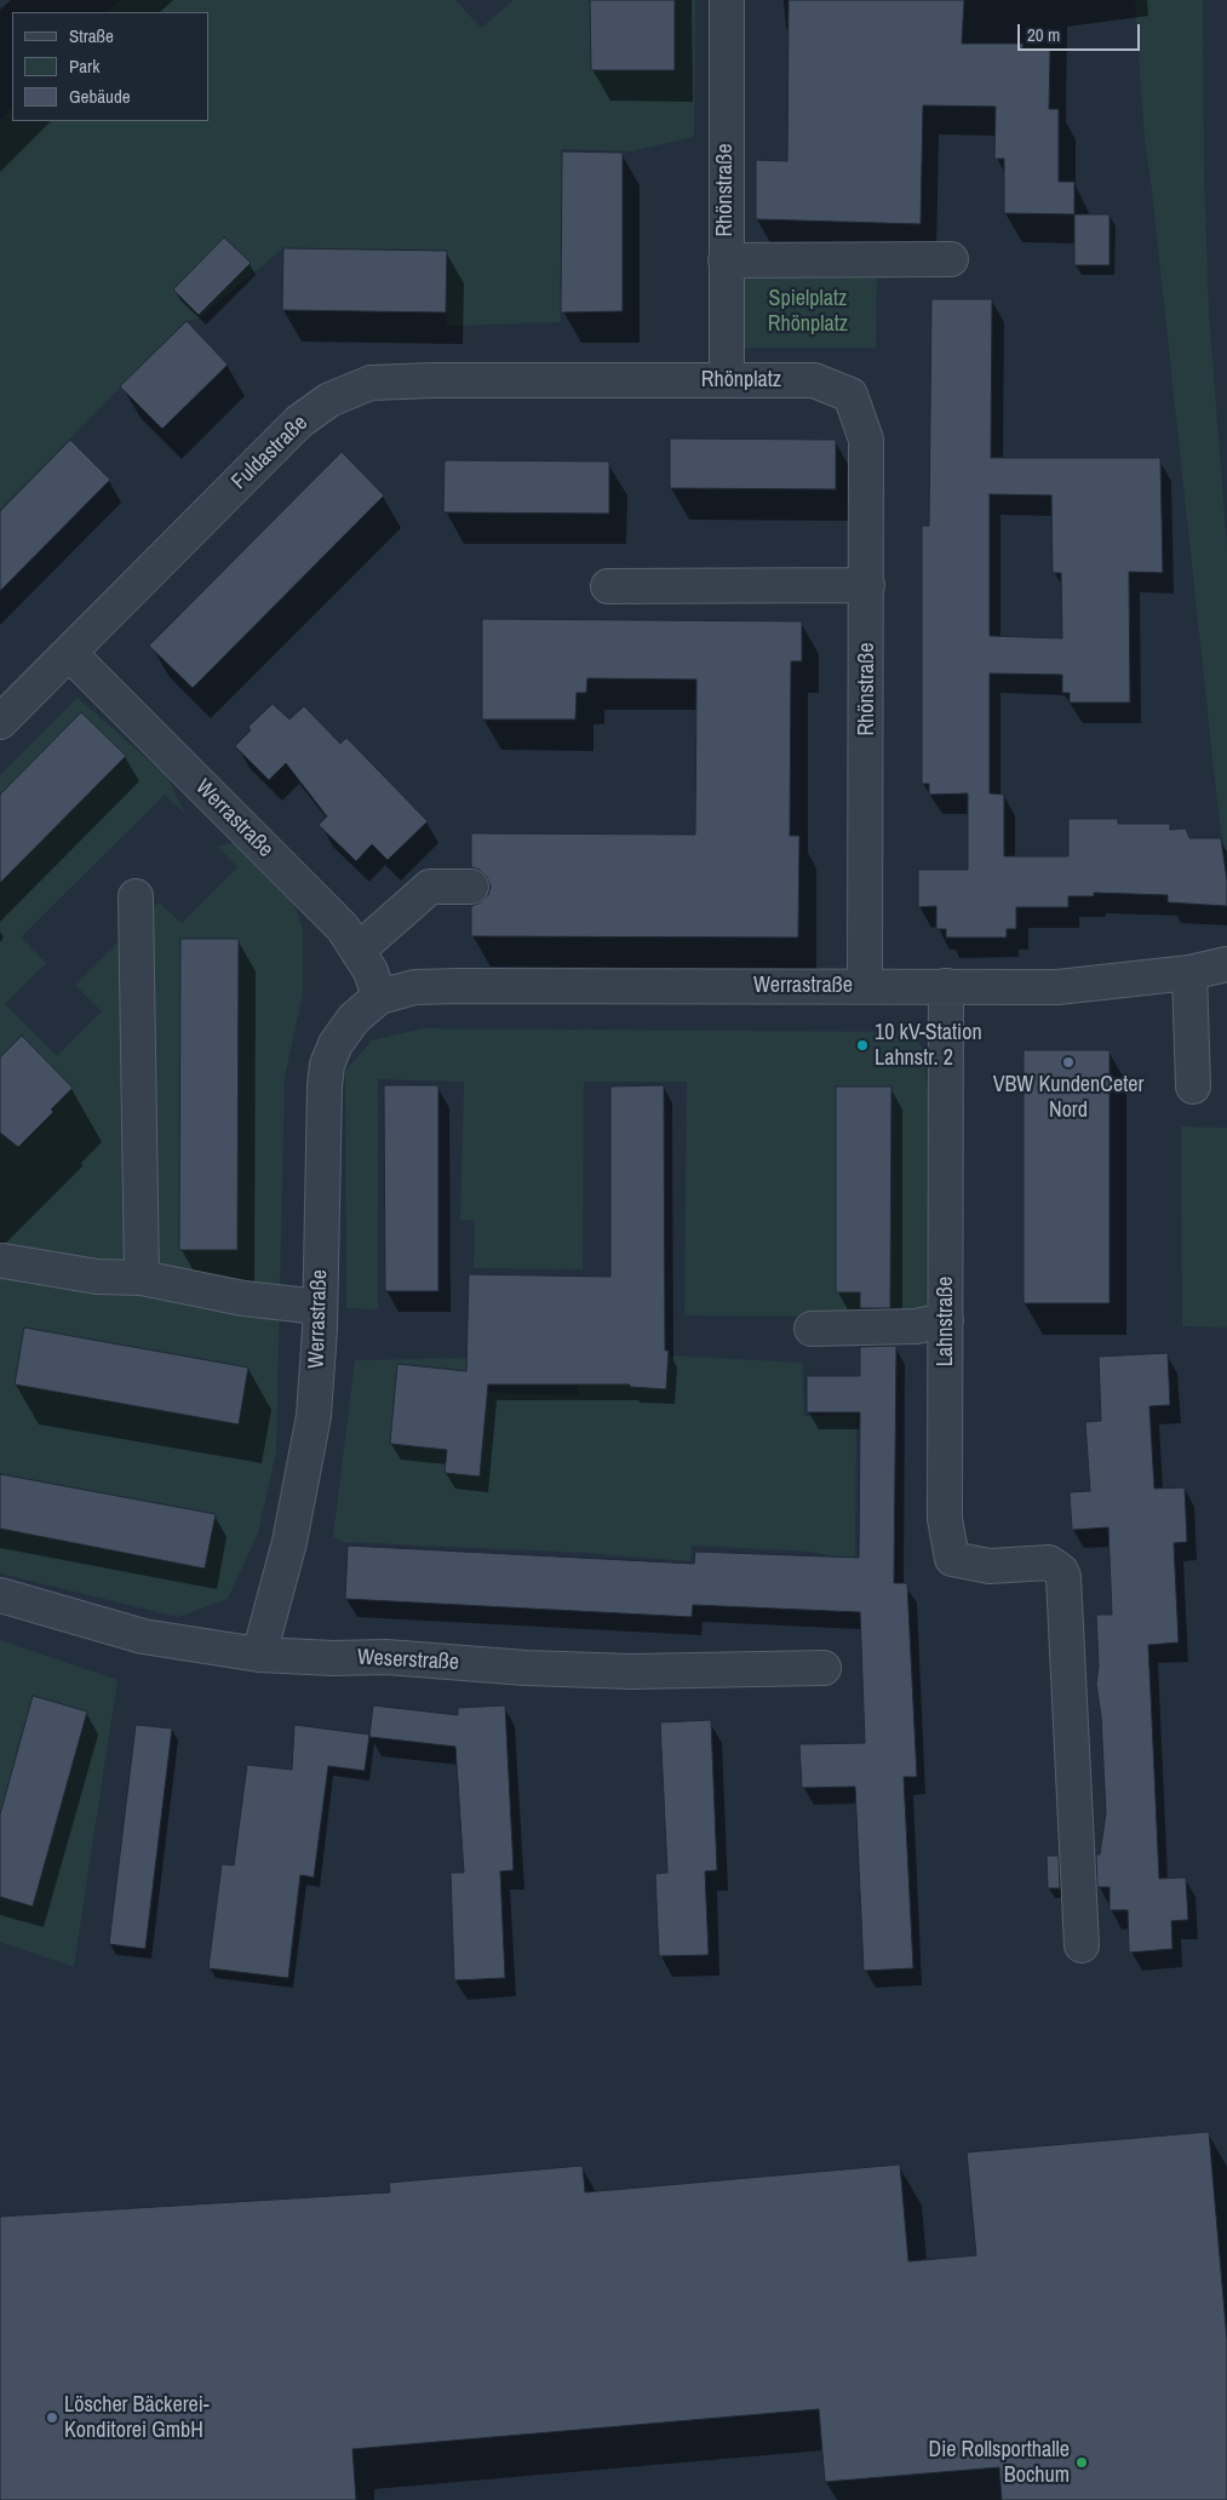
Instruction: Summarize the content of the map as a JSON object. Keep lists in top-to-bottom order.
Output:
{
  "streets": {
    "street": [
      "Rhönstraße",
      "Rhönplatz",
      "Fuldastraße",
      "Werrastraße",
      "Lahnstraße",
      "Weserstraße"
    ]
  },
  "crossings": [
    ["Rhönstraße", "Rhönplatz"],
    ["Rhönstraße", "Werrastraße"],
    ["Rhönplatz", "Fuldastraße"],
    ["Fuldastraße", "Werrastraße"],
    ["Werrastraße", "Lahnstraße"],
    ["Werrastraße", "Weserstraße"]
  ],
  "parks": ["Spielplatz Rhönplatz"],
  "places": [
    "10 kV-Station Lahnstr. 2",
    "VBW KundenCeter Nord",
    "Löscher Bäckerei- Konditorei GmbH",
    "Die Rollsporthalle Bochum"
  ],
  "legend": ["Straße", "Park", "Gebäude"],
  "scale_bar": "20 m"
}
